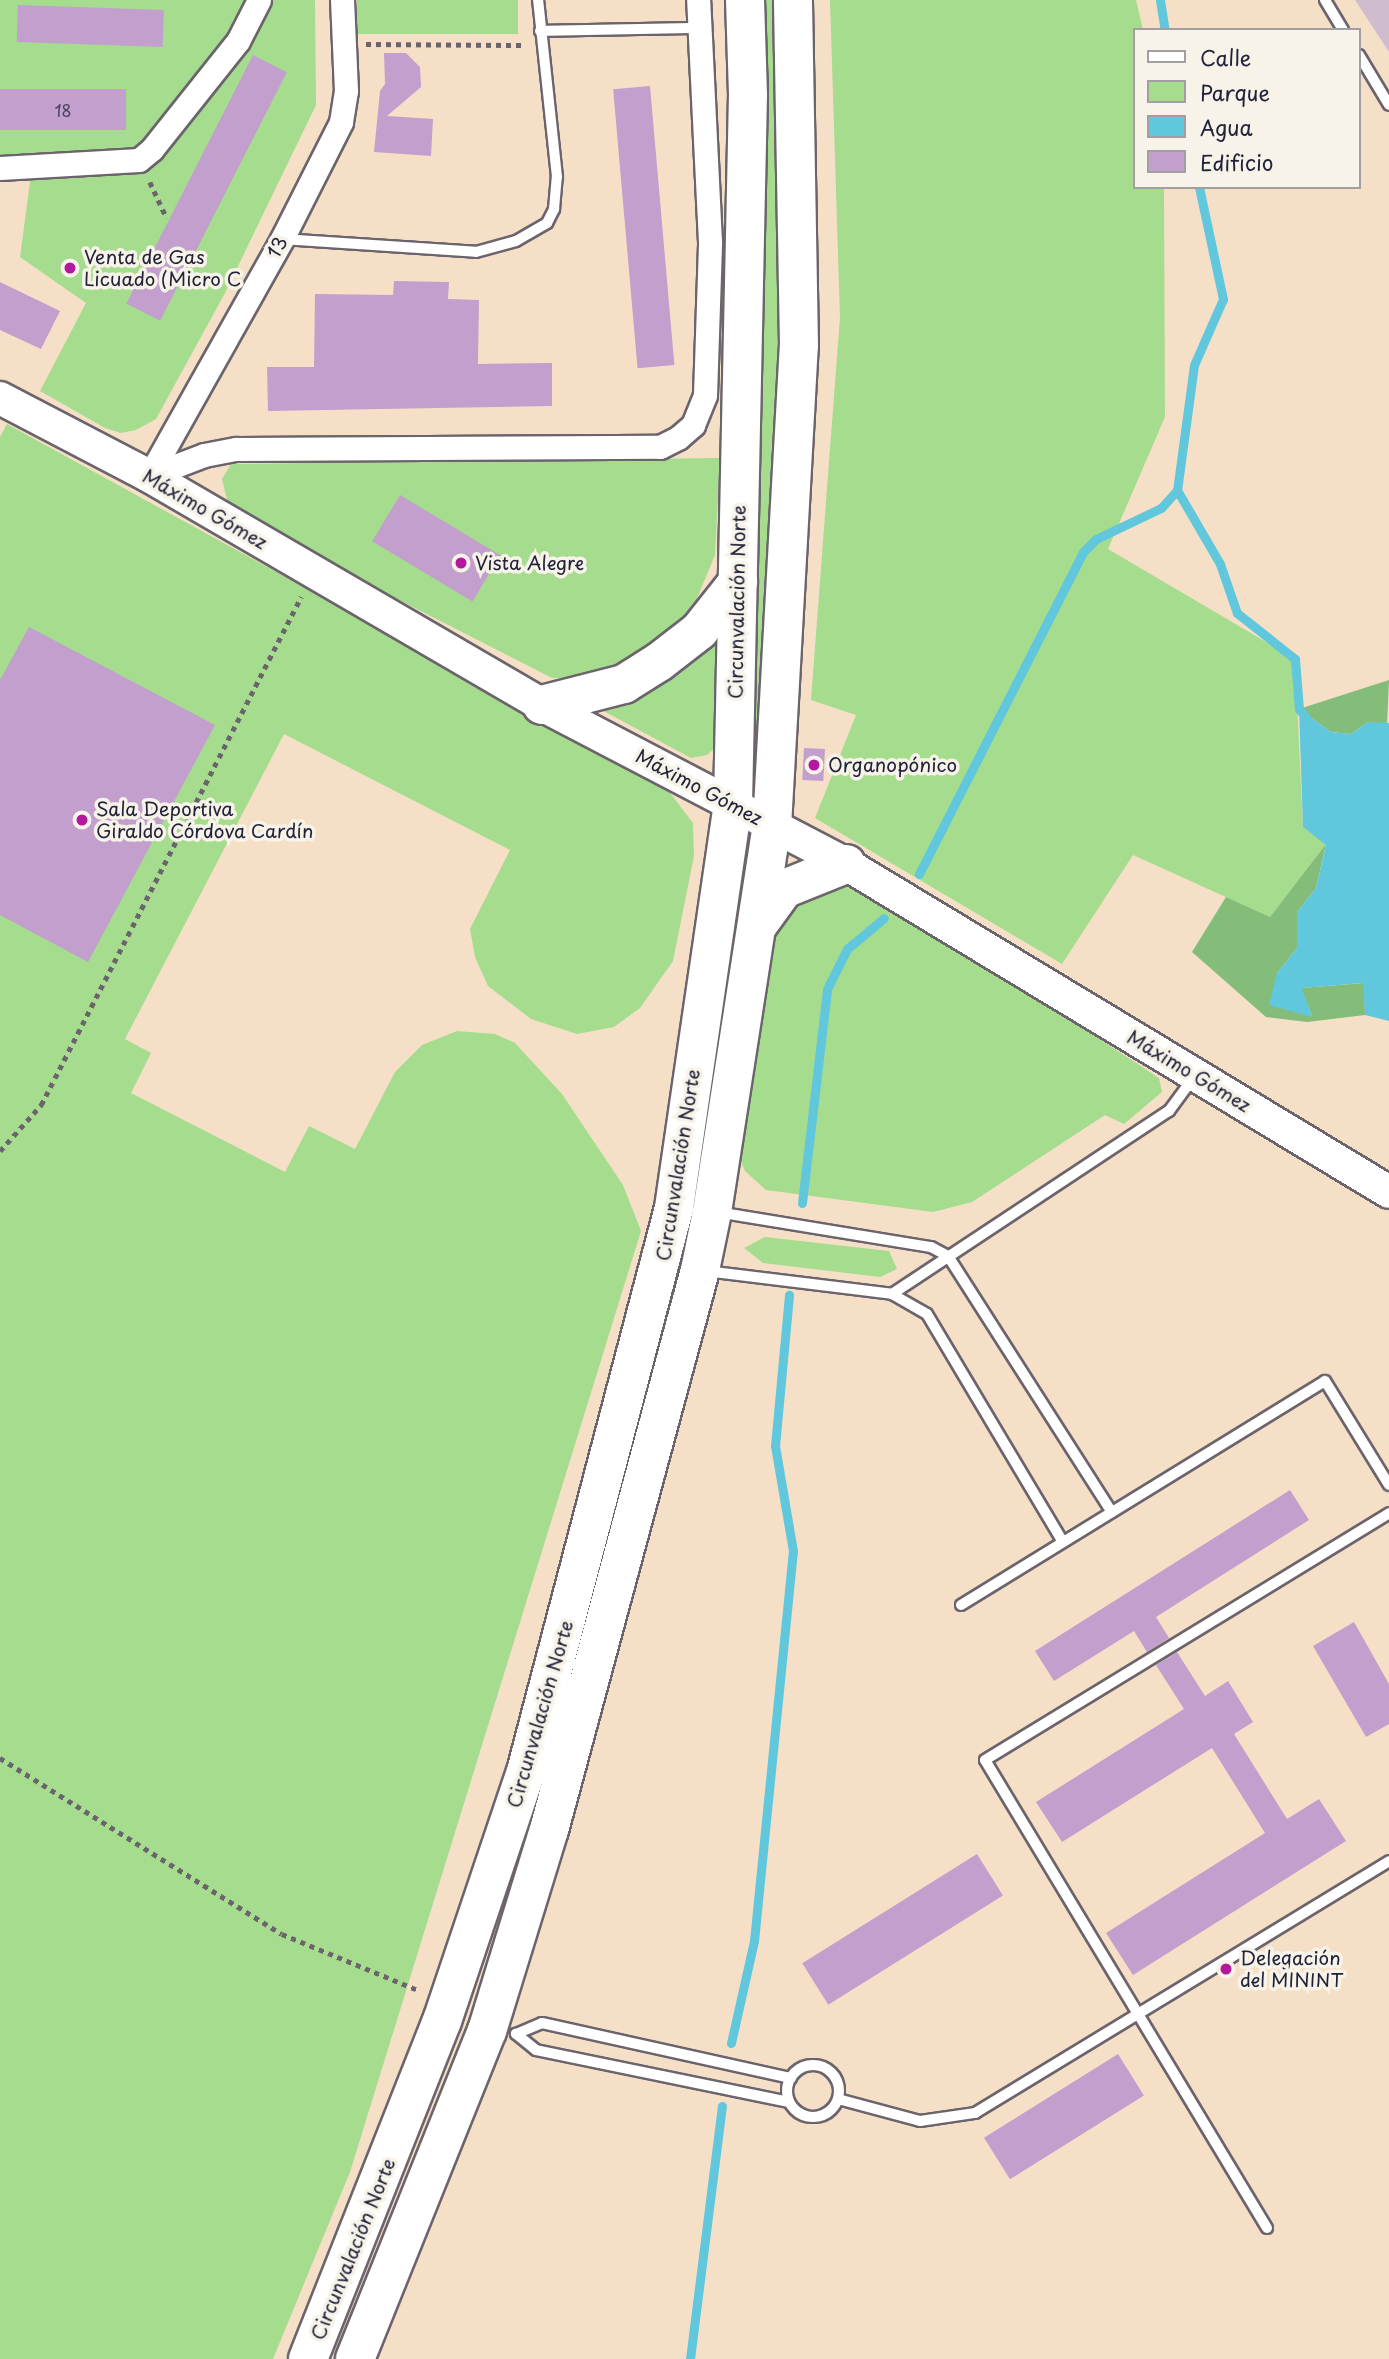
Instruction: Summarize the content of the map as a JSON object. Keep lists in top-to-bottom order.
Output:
{
  "streets": {
    "highway": ["Circunvalación Norte"],
    "main road": ["Máximo Gómez"],
    "street": ["13"]
  },
  "crossings": [
    ["13", "Máximo Gómez"],
    ["Máximo Gómez", "Circunvalación Norte"]
  ],
  "places": [
    "Venta de Gas Licuado (Micro C",
    "Vista Alegre",
    "Organopónico",
    "Sala Deportiva Giraldo Córdova Cardín",
    "Delegación del MININT"
  ],
  "house_numbers": ["18"],
  "legend": [
    "Calle",
    "Parque",
    "Agua",
    "Edificio"
  ]
}
